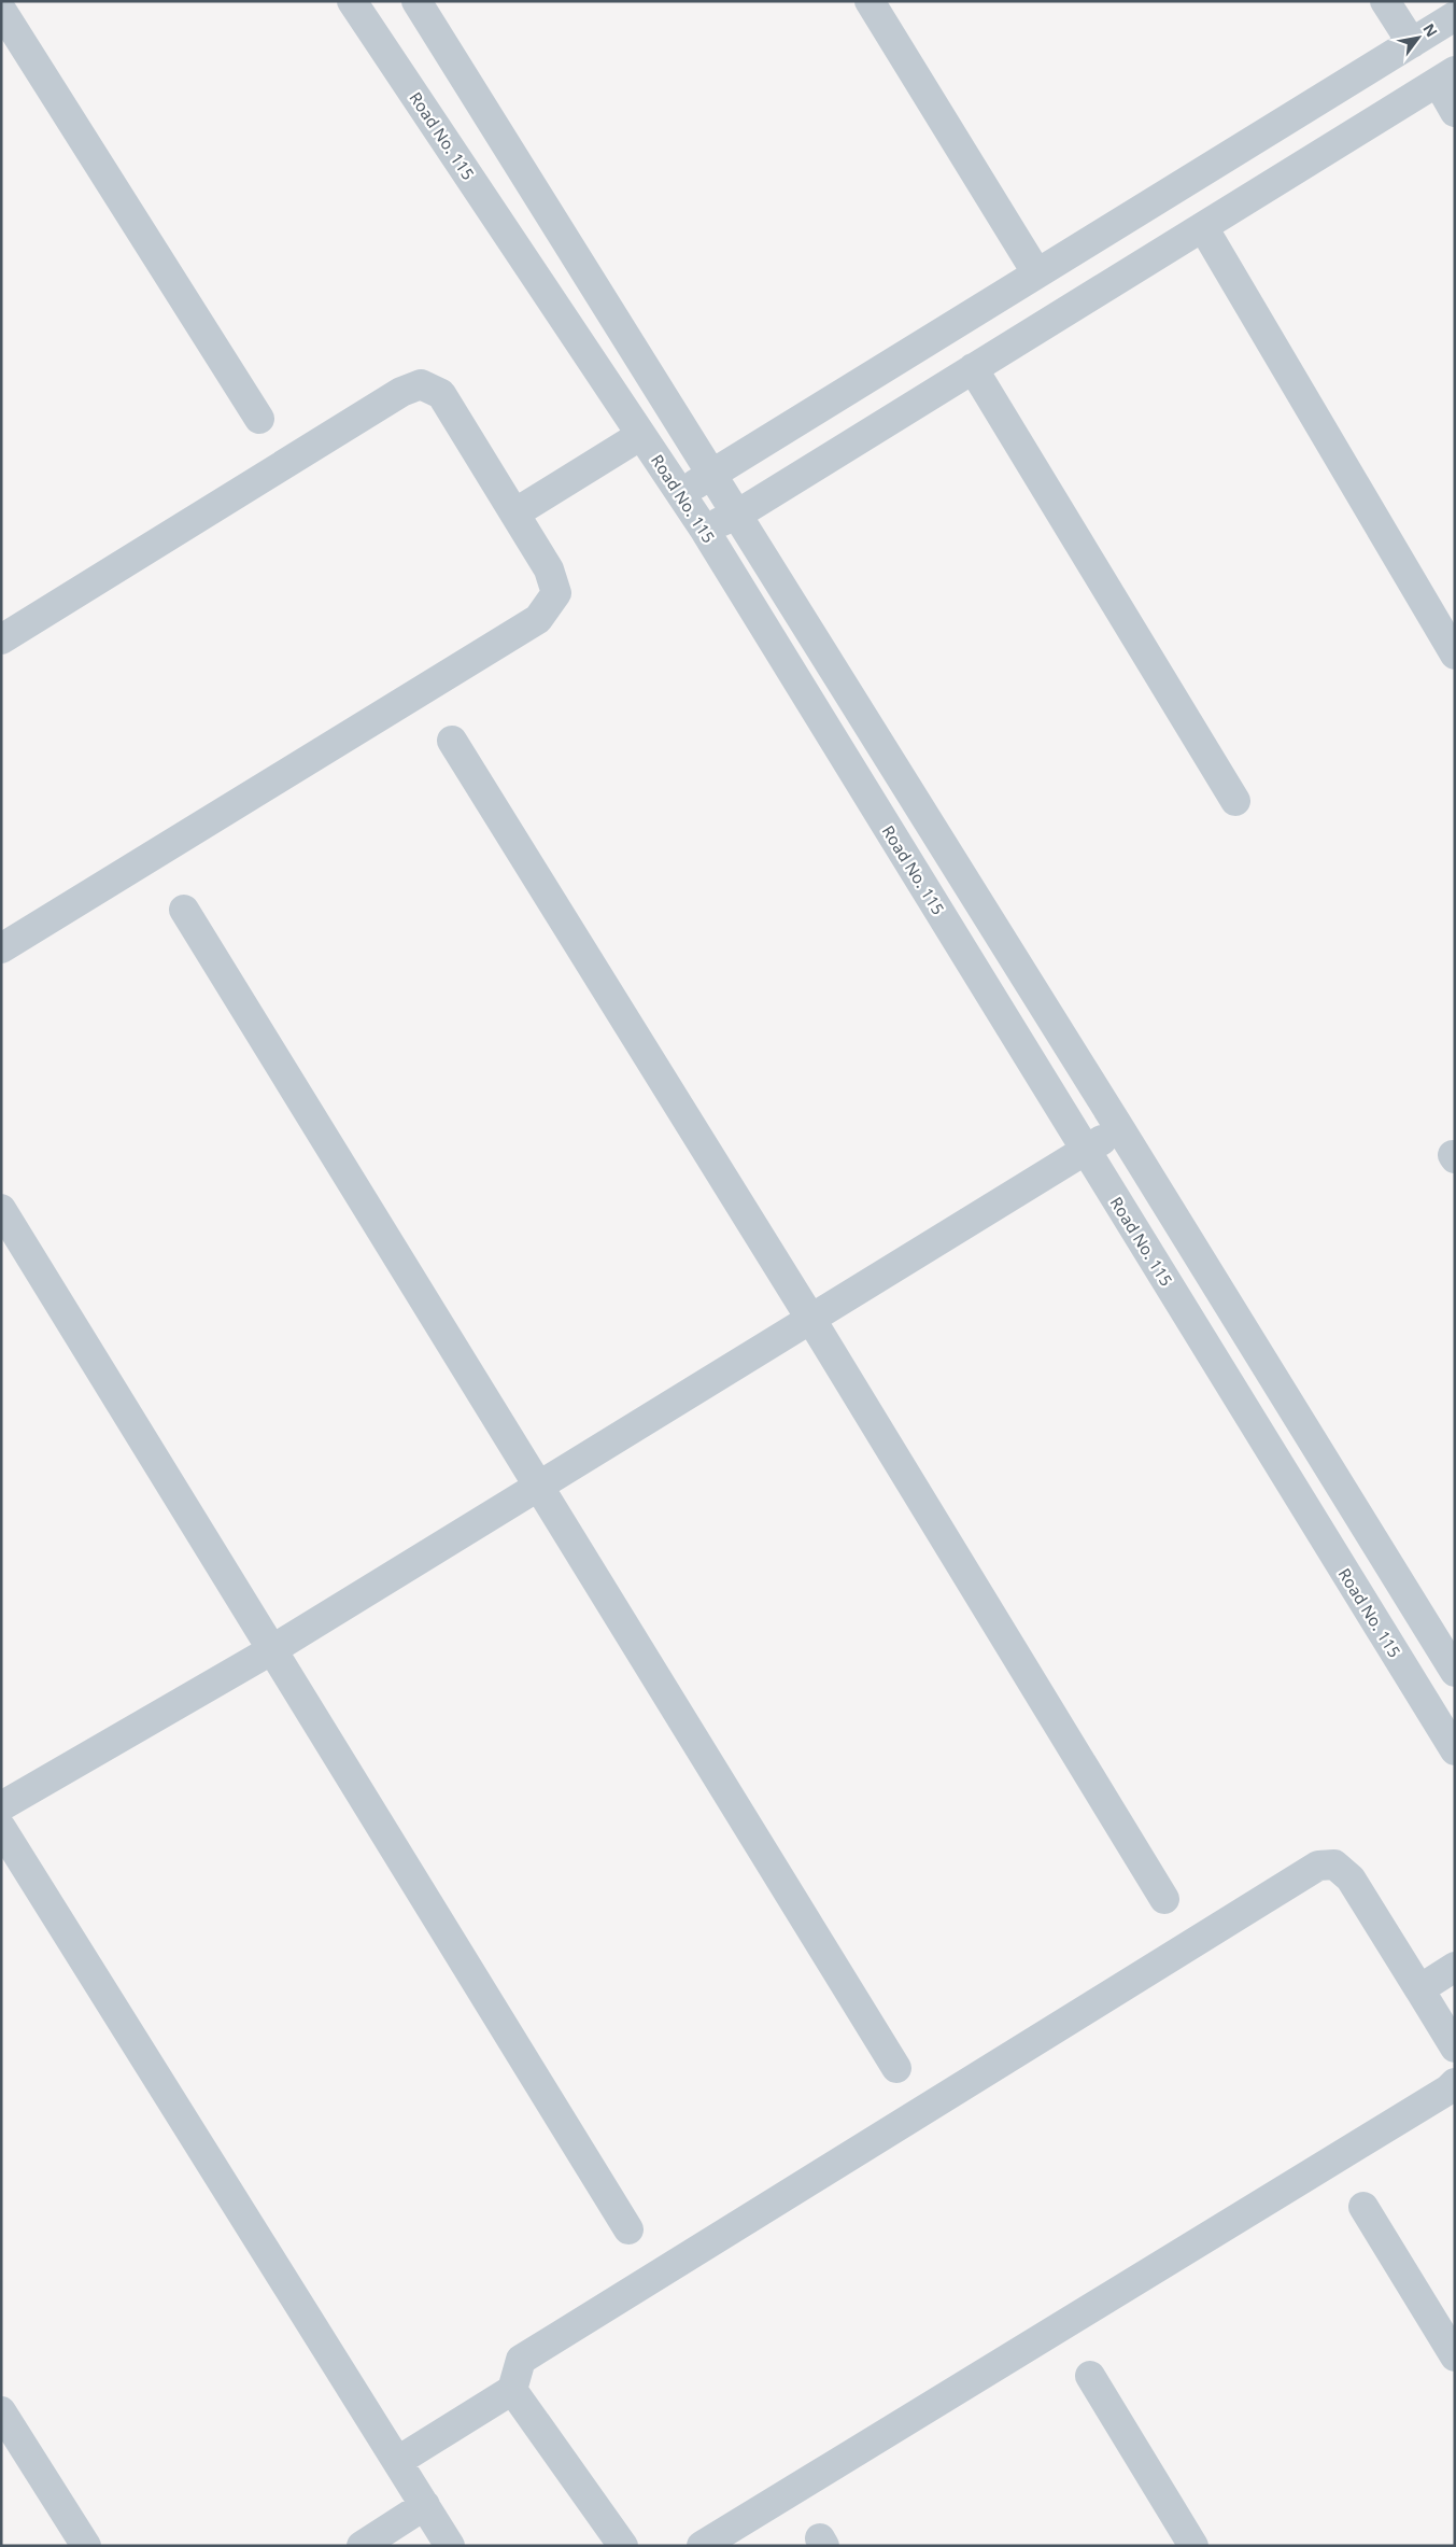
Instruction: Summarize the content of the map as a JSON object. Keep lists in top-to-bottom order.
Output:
{
  "streets": {
    "street": ["Road No. 115"]
  },
  "north": "top right"
}
